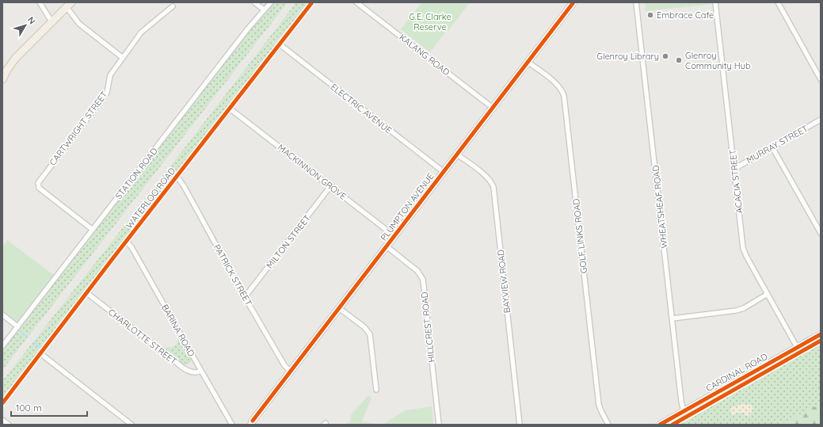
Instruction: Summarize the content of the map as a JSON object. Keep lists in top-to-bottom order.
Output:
{
  "streets": {
    "main road": ["PLUMPTON AVENUE", "CARDINAL ROAD"],
    "street": [
      "KALANG ROAD",
      "ELECTRIC AVENUE",
      "CARTWRIGHT STREET",
      "MURRAY STREET",
      "MACKINNON GROVE",
      "STATION ROAD",
      "ACACIA STREET",
      "WATERLOO ROAD",
      "WHEATSHEAF ROAD",
      "GOLF LINKS ROAD",
      "MILTON STREET",
      "PATRICK STREET",
      "BAYVIEW ROAD",
      "HILLCREST ROAD",
      "BARINA ROAD",
      "CHARLOTTE STREET"
    ]
  },
  "crossings": [
    ["KALANG ROAD", "PLUMPTON AVENUE"],
    ["ELECTRIC AVENUE", "WATERLOO ROAD"],
    ["ELECTRIC AVENUE", "PLUMPTON AVENUE"],
    ["CARTWRIGHT STREET", "STATION ROAD"],
    ["MURRAY STREET", "ACACIA STREET"],
    ["MACKINNON GROVE", "WATERLOO ROAD"],
    ["MACKINNON GROVE", "PLUMPTON AVENUE"],
    ["MACKINNON GROVE", "MILTON STREET"],
    ["ACACIA STREET", "CARDINAL ROAD"],
    ["WATERLOO ROAD", "PATRICK STREET"],
    ["WATERLOO ROAD", "BARINA ROAD"],
    ["WATERLOO ROAD", "CHARLOTTE STREET"],
    ["PLUMPTON AVENUE", "GOLF LINKS ROAD"],
    ["PLUMPTON AVENUE", "PATRICK STREET"],
    ["PLUMPTON AVENUE", "BAYVIEW ROAD"],
    ["PLUMPTON AVENUE", "HILLCREST ROAD"],
    ["WHEATSHEAF ROAD", "CARDINAL ROAD"],
    ["MILTON STREET", "PATRICK STREET"],
    ["BARINA ROAD", "CHARLOTTE STREET"]
  ],
  "parks": ["G.E. Clarke Reserve"],
  "places": ["Embrace Cafe", "Glenroy Library", "Glenroy Community Hub"],
  "scale_bar": "100 m",
  "north": "top right"
}
